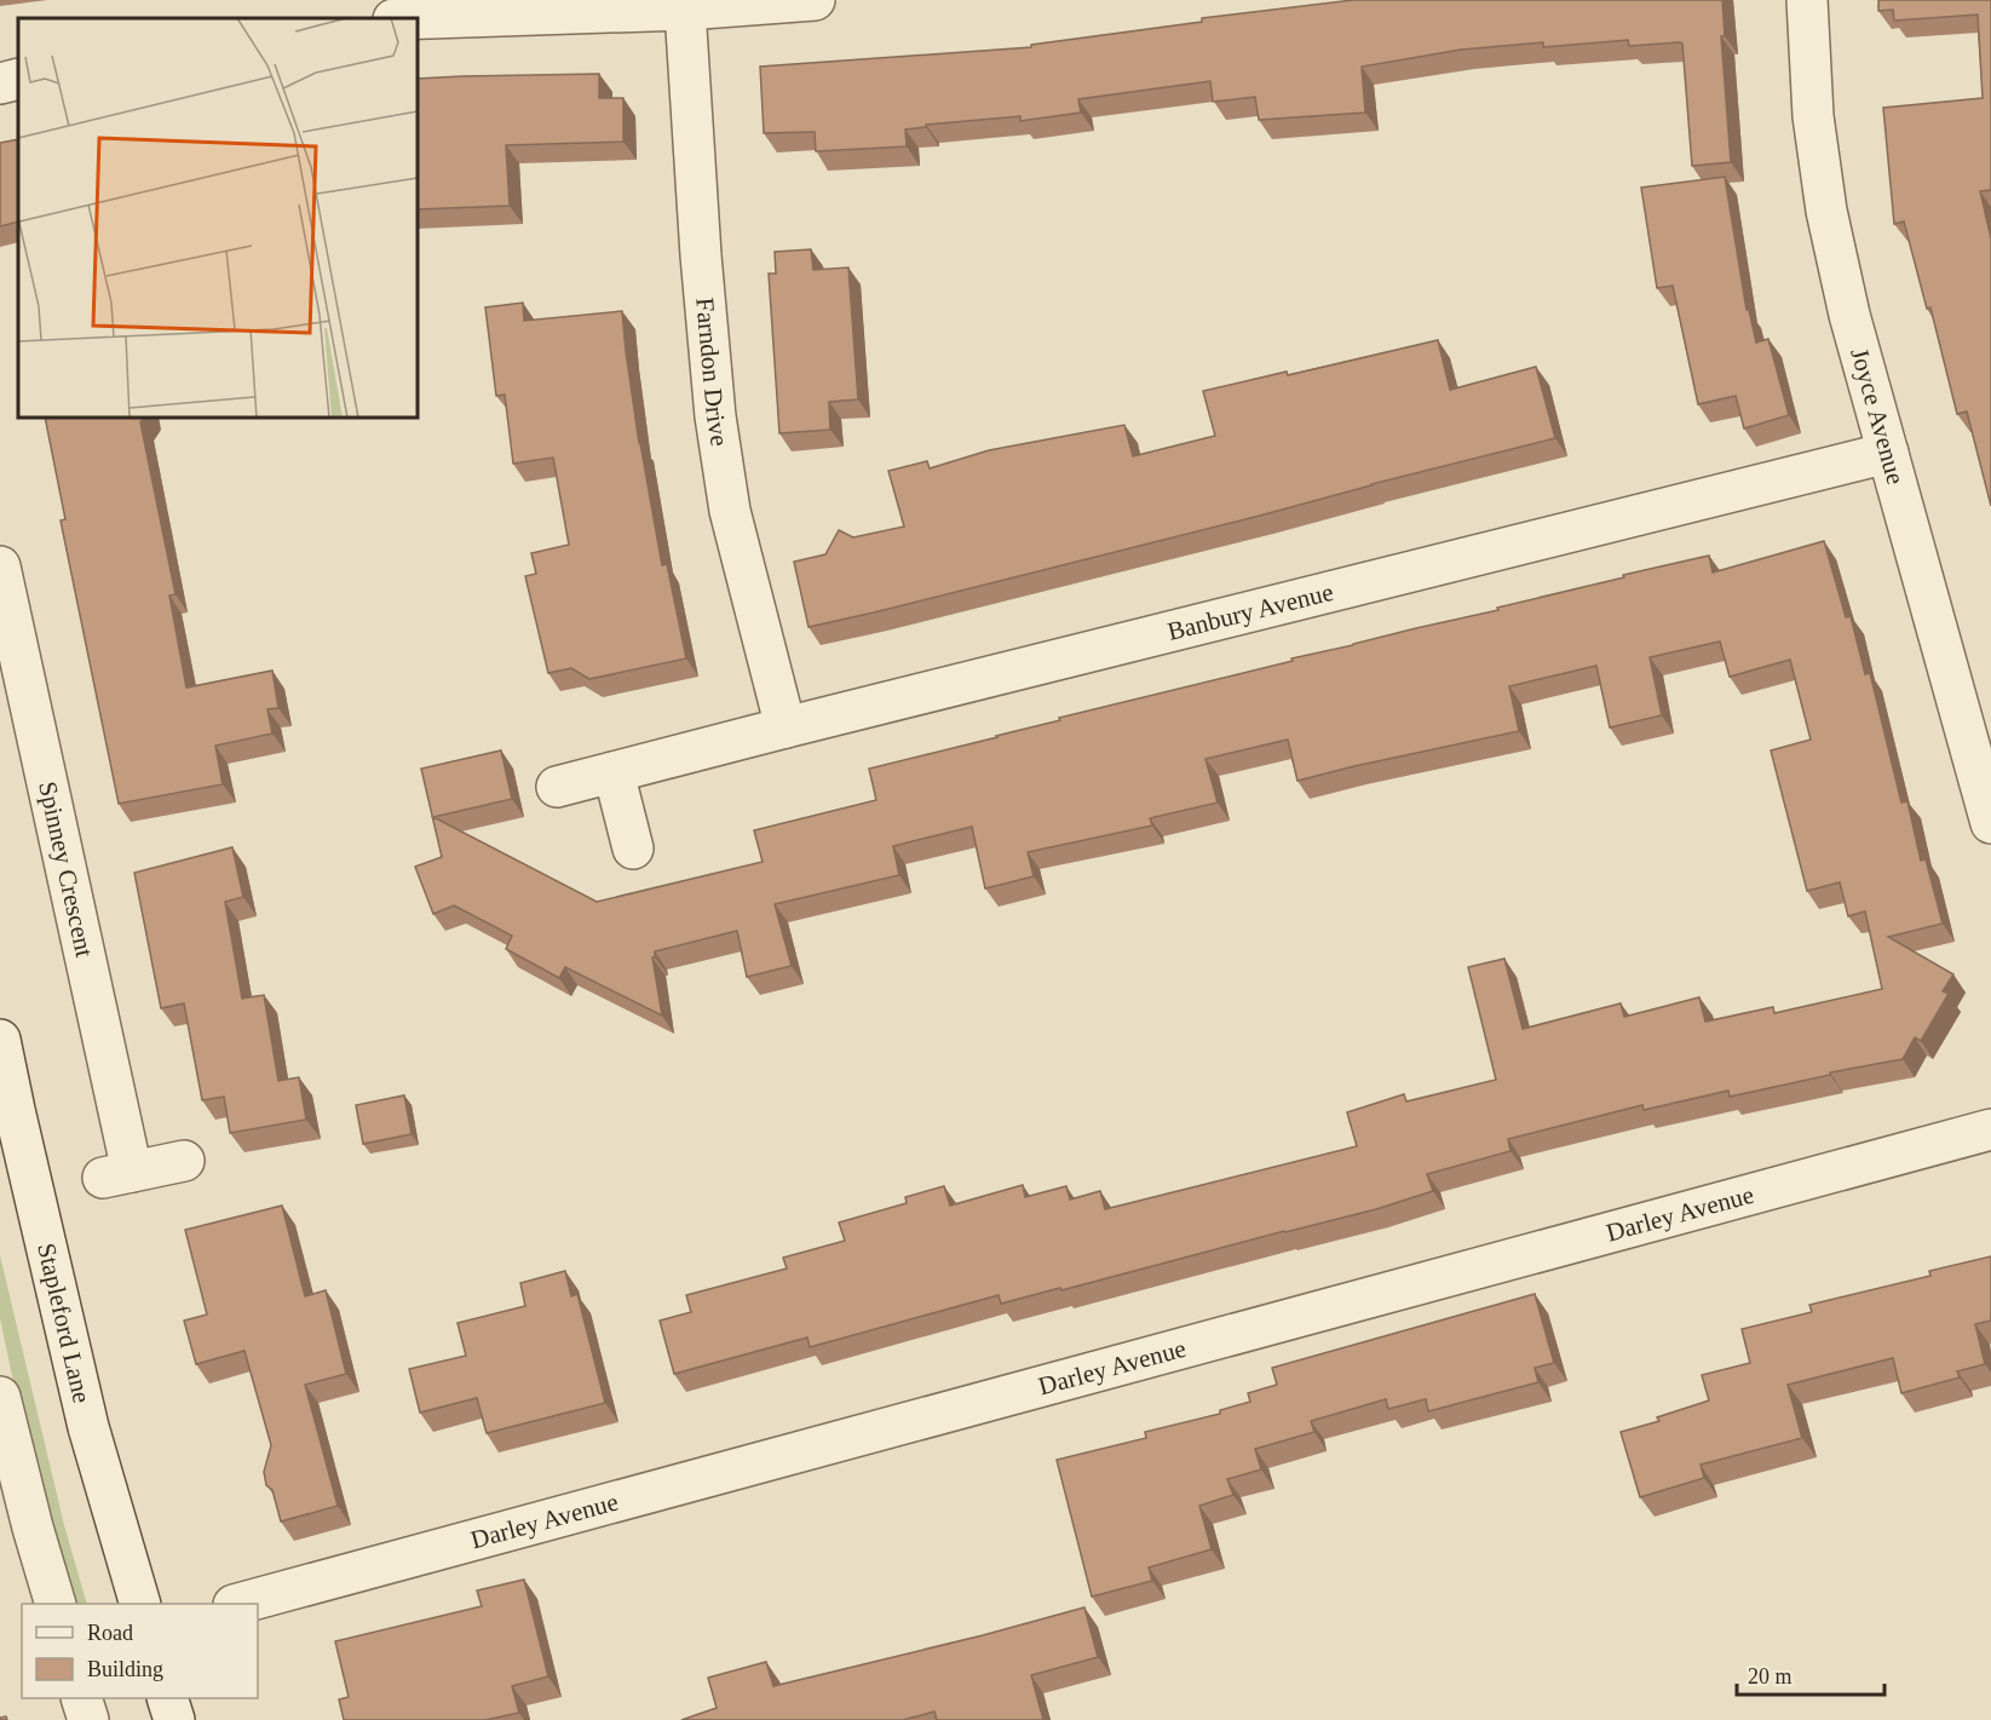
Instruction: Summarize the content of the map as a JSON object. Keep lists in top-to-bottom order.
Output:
{
  "streets": {
    "street": [
      "Farndon Drive",
      "Joyce Avenue",
      "Banbury Avenue",
      "Spinney Crescent",
      "Darley Avenue",
      "Stapleford Lane"
    ]
  },
  "crossings": [
    ["Farndon Drive", "Banbury Avenue"],
    ["Joyce Avenue", "Banbury Avenue"]
  ],
  "legend": ["Road", "Building"],
  "scale_bar": "20 m"
}
